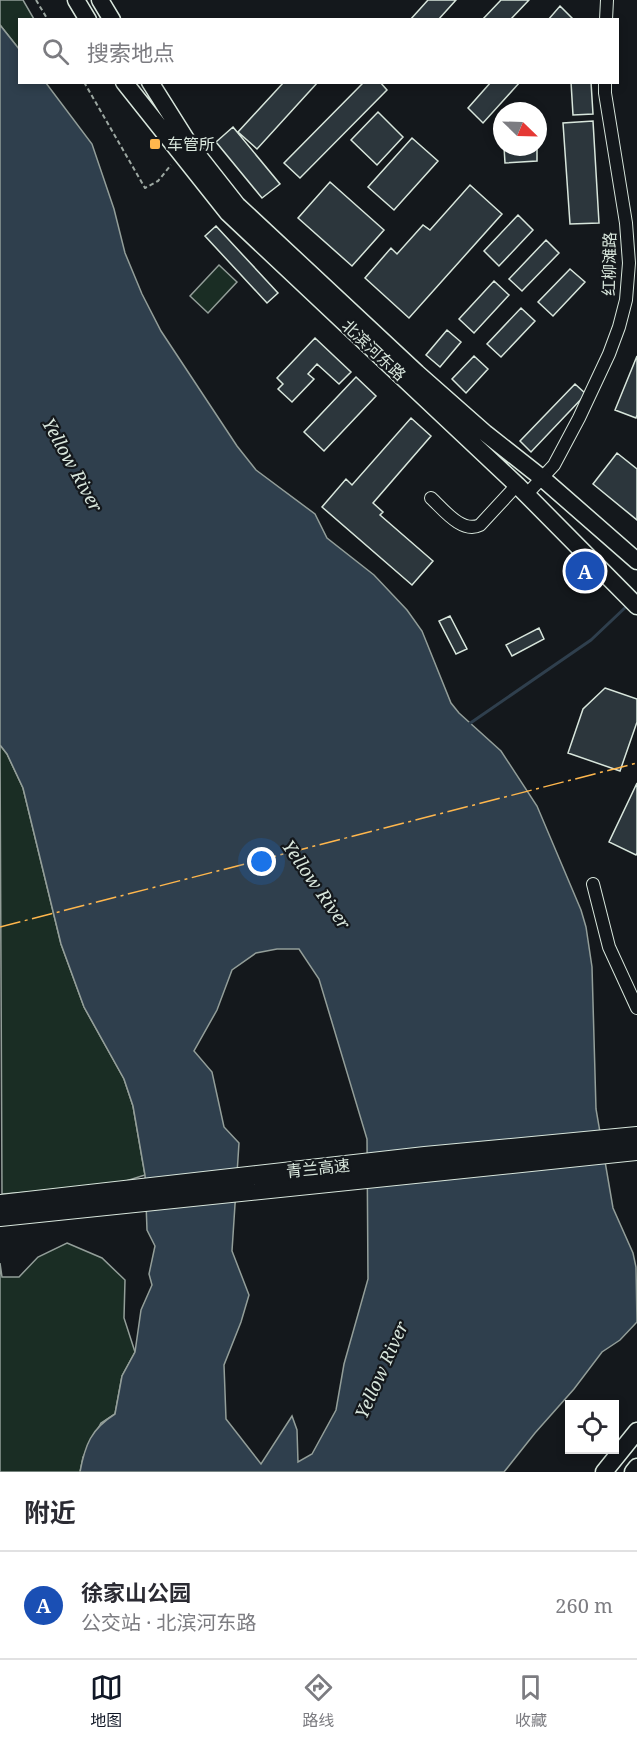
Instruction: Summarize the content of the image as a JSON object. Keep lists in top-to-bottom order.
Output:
{
  "streets": {
    "highway": ["青兰高速"],
    "main road": ["北滨河东路"],
    "street": ["红柳滩路"]
  },
  "crossings": [
    ["红柳滩路", "北滨河东路"]
  ],
  "water": ["Yellow River"],
  "places": {
    "transit": ["车管所"]
  },
  "north": "bottom right",
  "page": {
    "search": "搜索地点",
    "pins": "A",
    "heading": "附近",
    "list": [
      {
        "mark": "A",
        "name": "徐家山公园",
        "note": "公交站 · 北滨河东路",
        "value": "260 m"
      }
    ],
    "nav": ["地图", "路线", "收藏"]
  }
}
